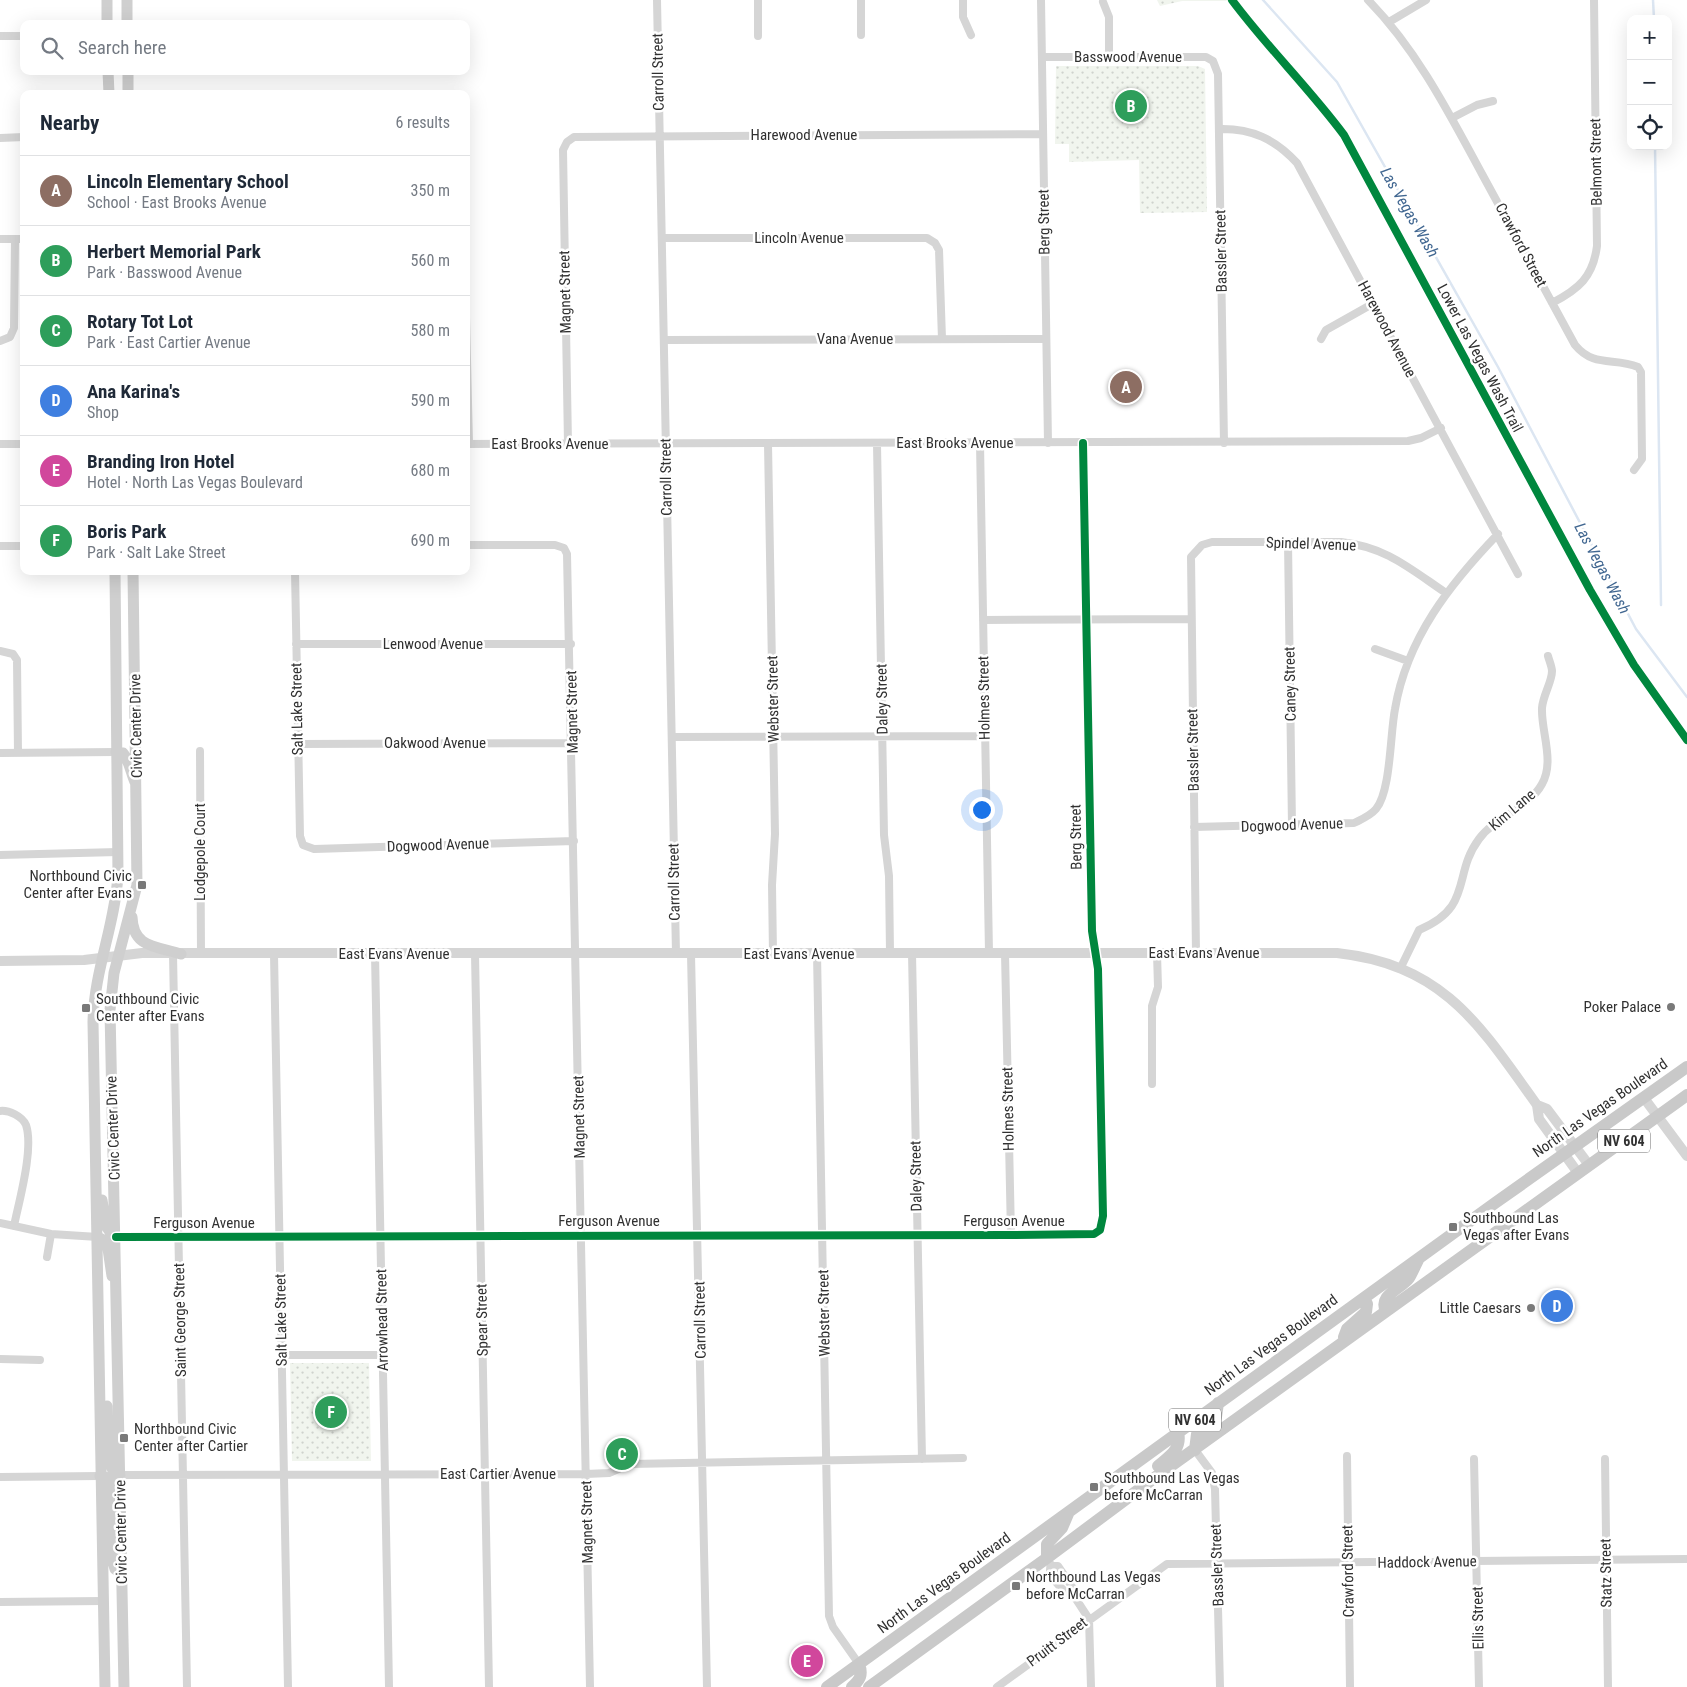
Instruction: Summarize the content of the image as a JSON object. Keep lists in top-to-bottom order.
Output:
{
  "streets": {
    "main road": ["Civic Center Drive", "North Las Vegas Boulevard", "NV 604"],
    "street": [
      "Basswood Avenue",
      "Carroll Street",
      "Harewood Avenue",
      "Belmont Street",
      "Berg Street",
      "Lincoln Avenue",
      "Crawford Street",
      "Bassler Street",
      "Magnet Street",
      "Vana Avenue",
      "East Brooks Avenue",
      "Spindel Avenue",
      "Lenwood Avenue",
      "Caney Street",
      "Holmes Street",
      "Webster Street",
      "Daley Street",
      "Salt Lake Street",
      "Oakwood Avenue",
      "Kim Lane",
      "Dogwood Avenue",
      "Lodgepole Court",
      "East Evans Avenue",
      "Ferguson Avenue",
      "Saint George Street",
      "Arrowhead Street",
      "Spear Street",
      "East Cartier Avenue",
      "Haddock Avenue",
      "Statz Street",
      "Ellis Street",
      "Pruitt Street"
    ],
    "cycle path": ["Lower Las Vegas Wash Trail"]
  },
  "crossings": [
    ["Basswood Avenue", "Berg Street"],
    ["Basswood Avenue", "Bassler Street"],
    ["Carroll Street", "Harewood Avenue"],
    ["Carroll Street", "Lincoln Avenue"],
    ["Carroll Street", "Vana Avenue"],
    ["Carroll Street", "East Brooks Avenue"],
    ["Carroll Street", "East Evans Avenue"],
    ["Carroll Street", "Ferguson Avenue"],
    ["Carroll Street", "East Cartier Avenue"],
    ["Harewood Avenue", "Berg Street"],
    ["Harewood Avenue", "Bassler Street"],
    ["Harewood Avenue", "Magnet Street"],
    ["Harewood Avenue", "East Brooks Avenue"],
    ["Harewood Avenue", "Dogwood Avenue"],
    ["Belmont Street", "Crawford Street"],
    ["Berg Street", "Vana Avenue"],
    ["Berg Street", "East Brooks Avenue"],
    ["Berg Street", "East Evans Avenue"],
    ["Berg Street", "Ferguson Avenue"],
    ["Lincoln Avenue", "Vana Avenue"],
    ["Crawford Street", "Haddock Avenue"],
    ["Bassler Street", "East Brooks Avenue"],
    ["Bassler Street", "Spindel Avenue"],
    ["Bassler Street", "Dogwood Avenue"],
    ["Bassler Street", "East Evans Avenue"],
    ["Bassler Street", "NV 604"],
    ["Bassler Street", "Haddock Avenue"],
    ["Magnet Street", "East Brooks Avenue"],
    ["Magnet Street", "Lenwood Avenue"],
    ["Magnet Street", "Oakwood Avenue"],
    ["Magnet Street", "Dogwood Avenue"],
    ["Magnet Street", "East Evans Avenue"],
    ["Magnet Street", "Ferguson Avenue"],
    ["Magnet Street", "East Cartier Avenue"],
    ["East Brooks Avenue", "Holmes Street"],
    ["East Brooks Avenue", "Webster Street"],
    ["East Brooks Avenue", "Daley Street"],
    ["Spindel Avenue", "Caney Street"],
    ["Spindel Avenue", "Dogwood Avenue"],
    ["Lenwood Avenue", "Salt Lake Street"],
    ["Caney Street", "Dogwood Avenue"],
    ["Holmes Street", "East Evans Avenue"],
    ["Holmes Street", "Ferguson Avenue"],
    ["Webster Street", "East Evans Avenue"],
    ["Webster Street", "North Las Vegas Boulevard"],
    ["Webster Street", "Ferguson Avenue"],
    ["Webster Street", "East Cartier Avenue"],
    ["Daley Street", "East Evans Avenue"],
    ["Daley Street", "Ferguson Avenue"],
    ["Daley Street", "East Cartier Avenue"],
    ["Salt Lake Street", "Oakwood Avenue"],
    ["Salt Lake Street", "Dogwood Avenue"],
    ["Salt Lake Street", "East Evans Avenue"],
    ["Salt Lake Street", "Ferguson Avenue"],
    ["Salt Lake Street", "East Cartier Avenue"],
    ["Civic Center Drive", "East Evans Avenue"],
    ["Civic Center Drive", "Ferguson Avenue"],
    ["Civic Center Drive", "East Cartier Avenue"],
    ["Kim Lane", "East Evans Avenue"],
    ["Lodgepole Court", "East Evans Avenue"],
    ["East Evans Avenue", "North Las Vegas Boulevard"],
    ["East Evans Avenue", "NV 604"],
    ["East Evans Avenue", "Saint George Street"],
    ["East Evans Avenue", "Arrowhead Street"],
    ["East Evans Avenue", "Spear Street"],
    ["Ferguson Avenue", "Saint George Street"],
    ["Ferguson Avenue", "Arrowhead Street"],
    ["Ferguson Avenue", "Spear Street"],
    ["Saint George Street", "East Cartier Avenue"],
    ["Arrowhead Street", "East Cartier Avenue"],
    ["Spear Street", "East Cartier Avenue"],
    ["Haddock Avenue", "Statz Street"],
    ["Haddock Avenue", "Ellis Street"],
    ["Haddock Avenue", "Pruitt Street"]
  ],
  "water": ["Las Vegas Wash"],
  "places": {
    "transit": [
      "Northbound Civic Center after Evans",
      "Southbound Civic Center after Evans",
      "Southbound Las Vegas after Evans",
      "Northbound Civic Center after Cartier",
      "Southbound Las Vegas before McCarran",
      "Northbound Las Vegas before McCarran"
    ],
    "other": ["Poker Palace", "Little Caesars"]
  },
  "page": {
    "map_buttons": ["+", "−"],
    "search": "Search here",
    "pins": [
      "B",
      "A",
      "D",
      "F",
      "C",
      "E"
    ],
    "heading": ["Nearby", "6 results"],
    "list": [
      {
        "mark": "A",
        "name": "Lincoln Elementary School",
        "note": "School · East Brooks Avenue",
        "value": "350 m"
      },
      {
        "mark": "B",
        "name": "Herbert Memorial Park",
        "note": "Park · Basswood Avenue",
        "value": "560 m"
      },
      {
        "mark": "C",
        "name": "Rotary Tot Lot",
        "note": "Park · East Cartier Avenue",
        "value": "580 m"
      },
      {
        "mark": "D",
        "name": "Ana Karina's",
        "note": "Shop",
        "value": "590 m"
      },
      {
        "mark": "E",
        "name": "Branding Iron Hotel",
        "note": "Hotel · North Las Vegas Boulevard",
        "value": "680 m"
      },
      {
        "mark": "F",
        "name": "Boris Park",
        "note": "Park · Salt Lake Street",
        "value": "690 m"
      }
    ]
  }
}
